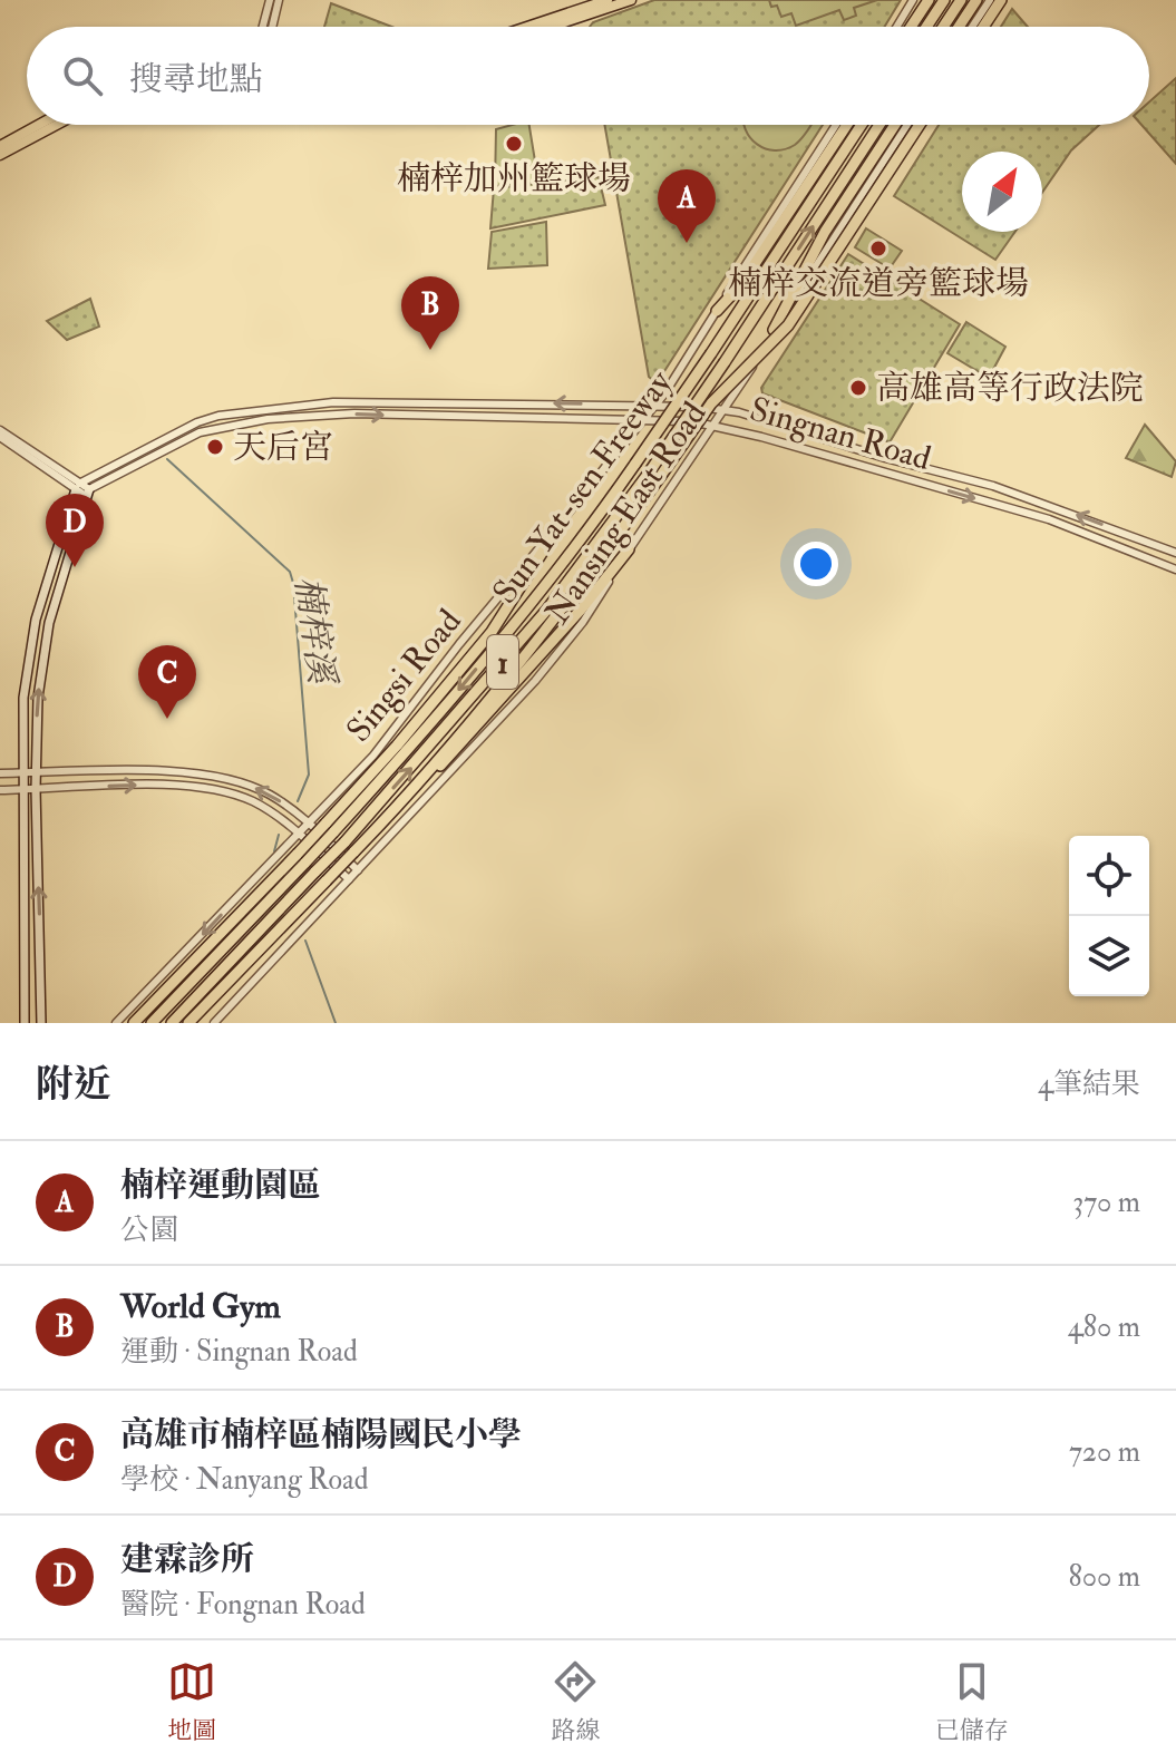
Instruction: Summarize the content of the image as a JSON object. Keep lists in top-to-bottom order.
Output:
{
  "streets": {
    "highway": ["Sun Yat-sen Freeway", "1"],
    "street": ["Singnan Road", "Nansing East Road", "Singsi Road"]
  },
  "crossings": [
    ["Singnan Road", "Nansing East Road"],
    ["Singnan Road", "Singsi Road"],
    ["Sun Yat-sen Freeway", "Singsi Road"]
  ],
  "water": ["楠梓溪"],
  "places": [
    "楠梓加州籃球場",
    "楠梓交流道旁籃球場",
    "高雄高等行政法院",
    "天后宮"
  ],
  "north": "top right",
  "page": {
    "search": "搜尋地點",
    "pins": [
      "A",
      "B",
      "D",
      "C"
    ],
    "heading": ["附近", "4筆結果"],
    "list": [
      {
        "mark": "A",
        "name": "楠梓運動園區",
        "note": "公園",
        "value": "370 m"
      },
      {
        "mark": "B",
        "name": "World Gym",
        "note": "運動 · Singnan Road",
        "value": "480 m"
      },
      {
        "mark": "C",
        "name": "高雄市楠梓區楠陽國民小學",
        "note": "學校 · Nanyang Road",
        "value": "720 m"
      },
      {
        "mark": "D",
        "name": "建霖診所",
        "note": "醫院 · Fongnan Road",
        "value": "800 m"
      }
    ],
    "nav": ["地圖", "路線", "已儲存"]
  }
}
